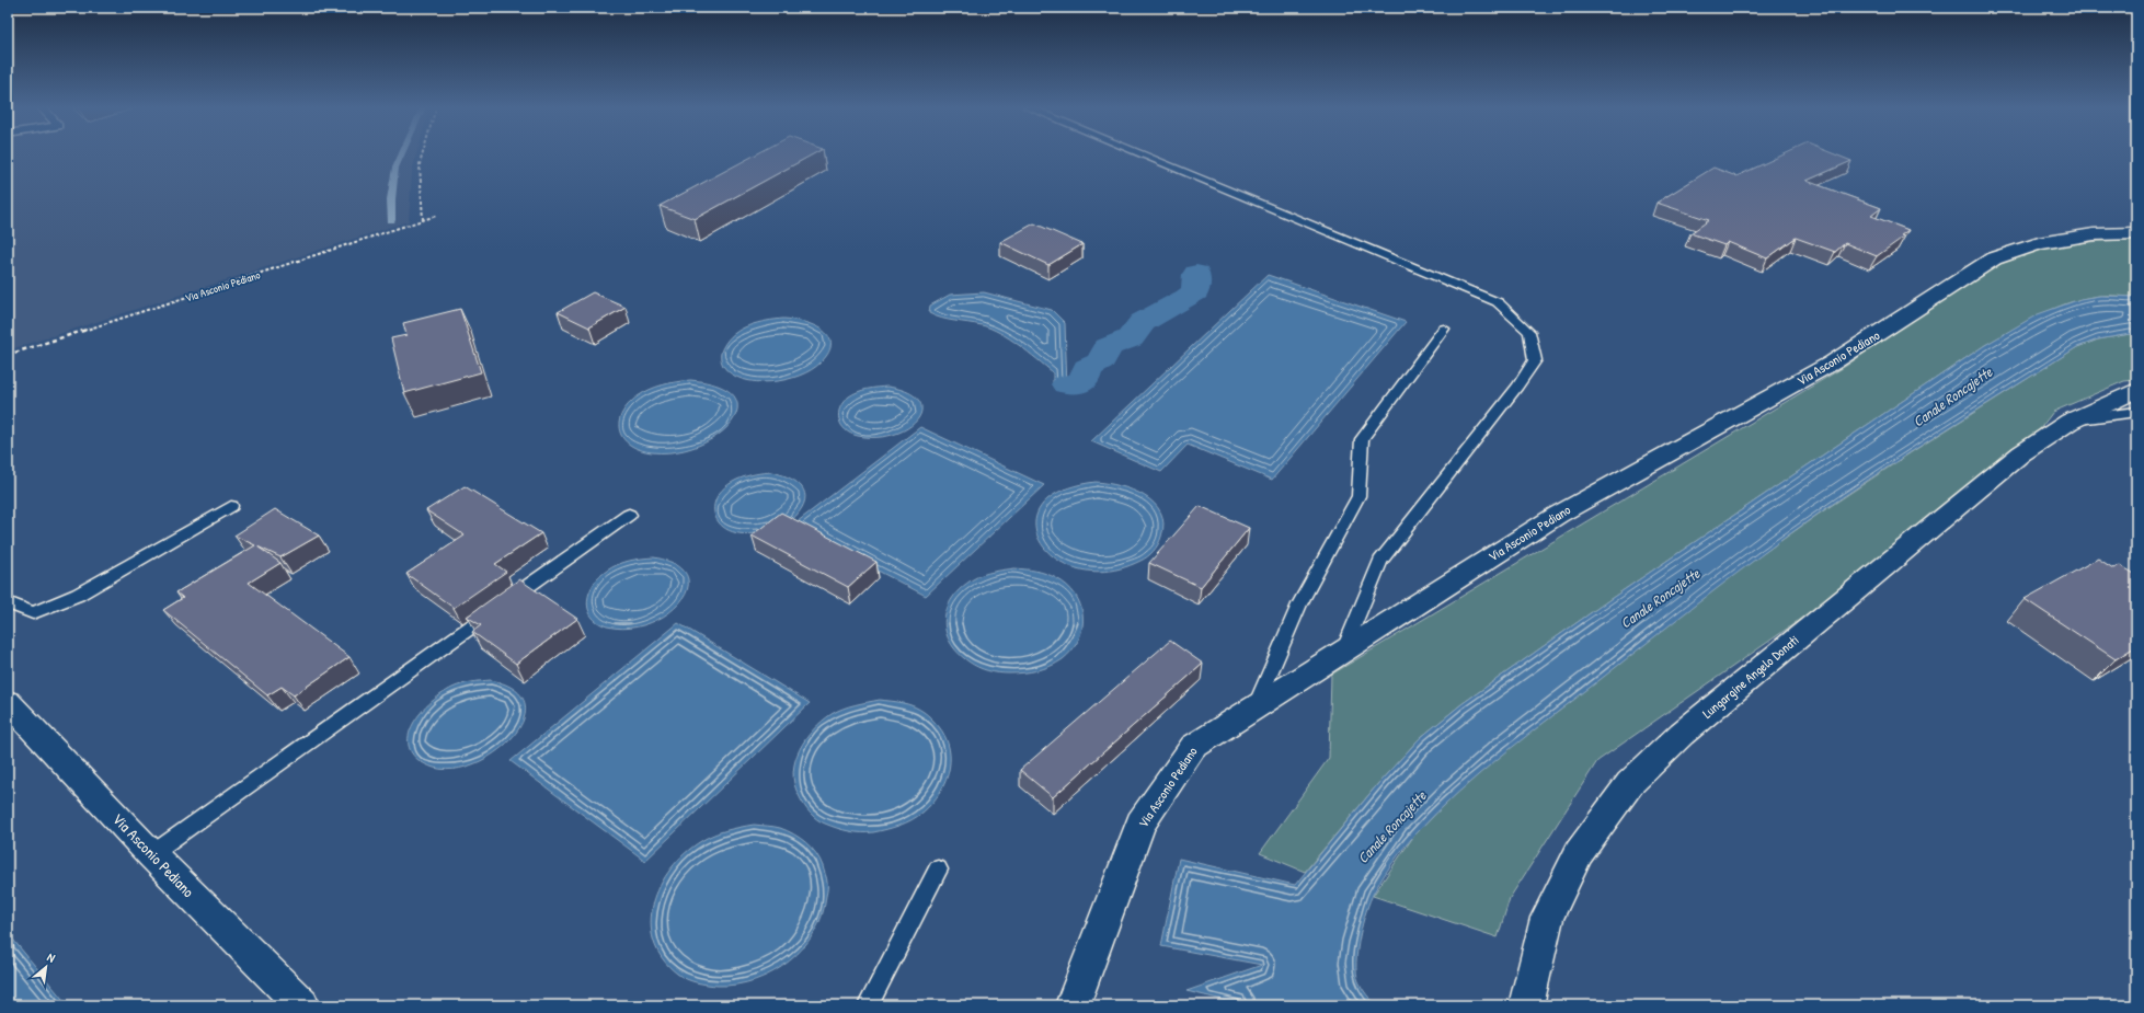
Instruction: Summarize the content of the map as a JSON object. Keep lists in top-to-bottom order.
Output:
{
  "streets": {
    "street": ["Via Asconio Pediano", "Lungargine Angelo Donati"]
  },
  "water": ["Canale Roncajette"],
  "north": "top right"
}
